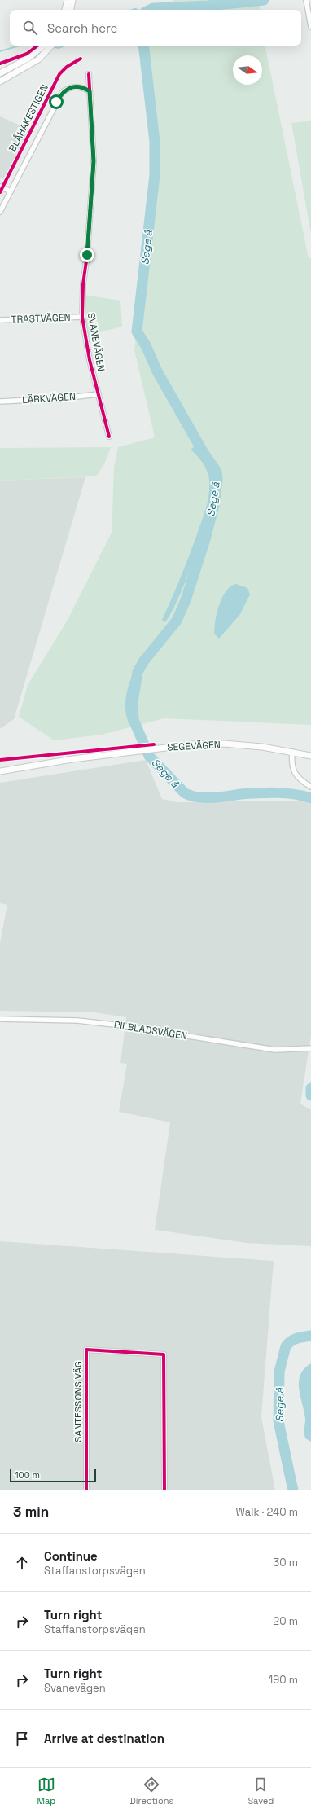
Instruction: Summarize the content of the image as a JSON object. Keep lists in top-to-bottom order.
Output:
{
  "streets": {
    "street": [
      "TRASTVÄGEN",
      "SVANEVÄGEN",
      "LÄRKVÄGEN",
      "SEGEVÄGEN",
      "PILBLADSVÄGEN",
      "SANTESSONS VÄG"
    ],
    "cycle path": ["BLÅHAKESTIGEN"]
  },
  "crossings": [
    ["TRASTVÄGEN", "SVANEVÄGEN"],
    ["SVANEVÄGEN", "LÄRKVÄGEN"]
  ],
  "water": ["Sege å"],
  "scale_bar": "100 m",
  "north": "right",
  "page": {
    "search": "Search here",
    "scale": "100 m",
    "heading": ["3 min", "Walk · 240 m"],
    "list": [
      ["Continue", "Staffanstorpsvägen", "30 m"],
      ["Turn right", "Staffanstorpsvägen", "20 m"],
      ["Turn right", "Svanevägen", "190 m"],
      "Arrive at destination"
    ],
    "nav": ["Map", "Directions", "Saved"]
  }
}
